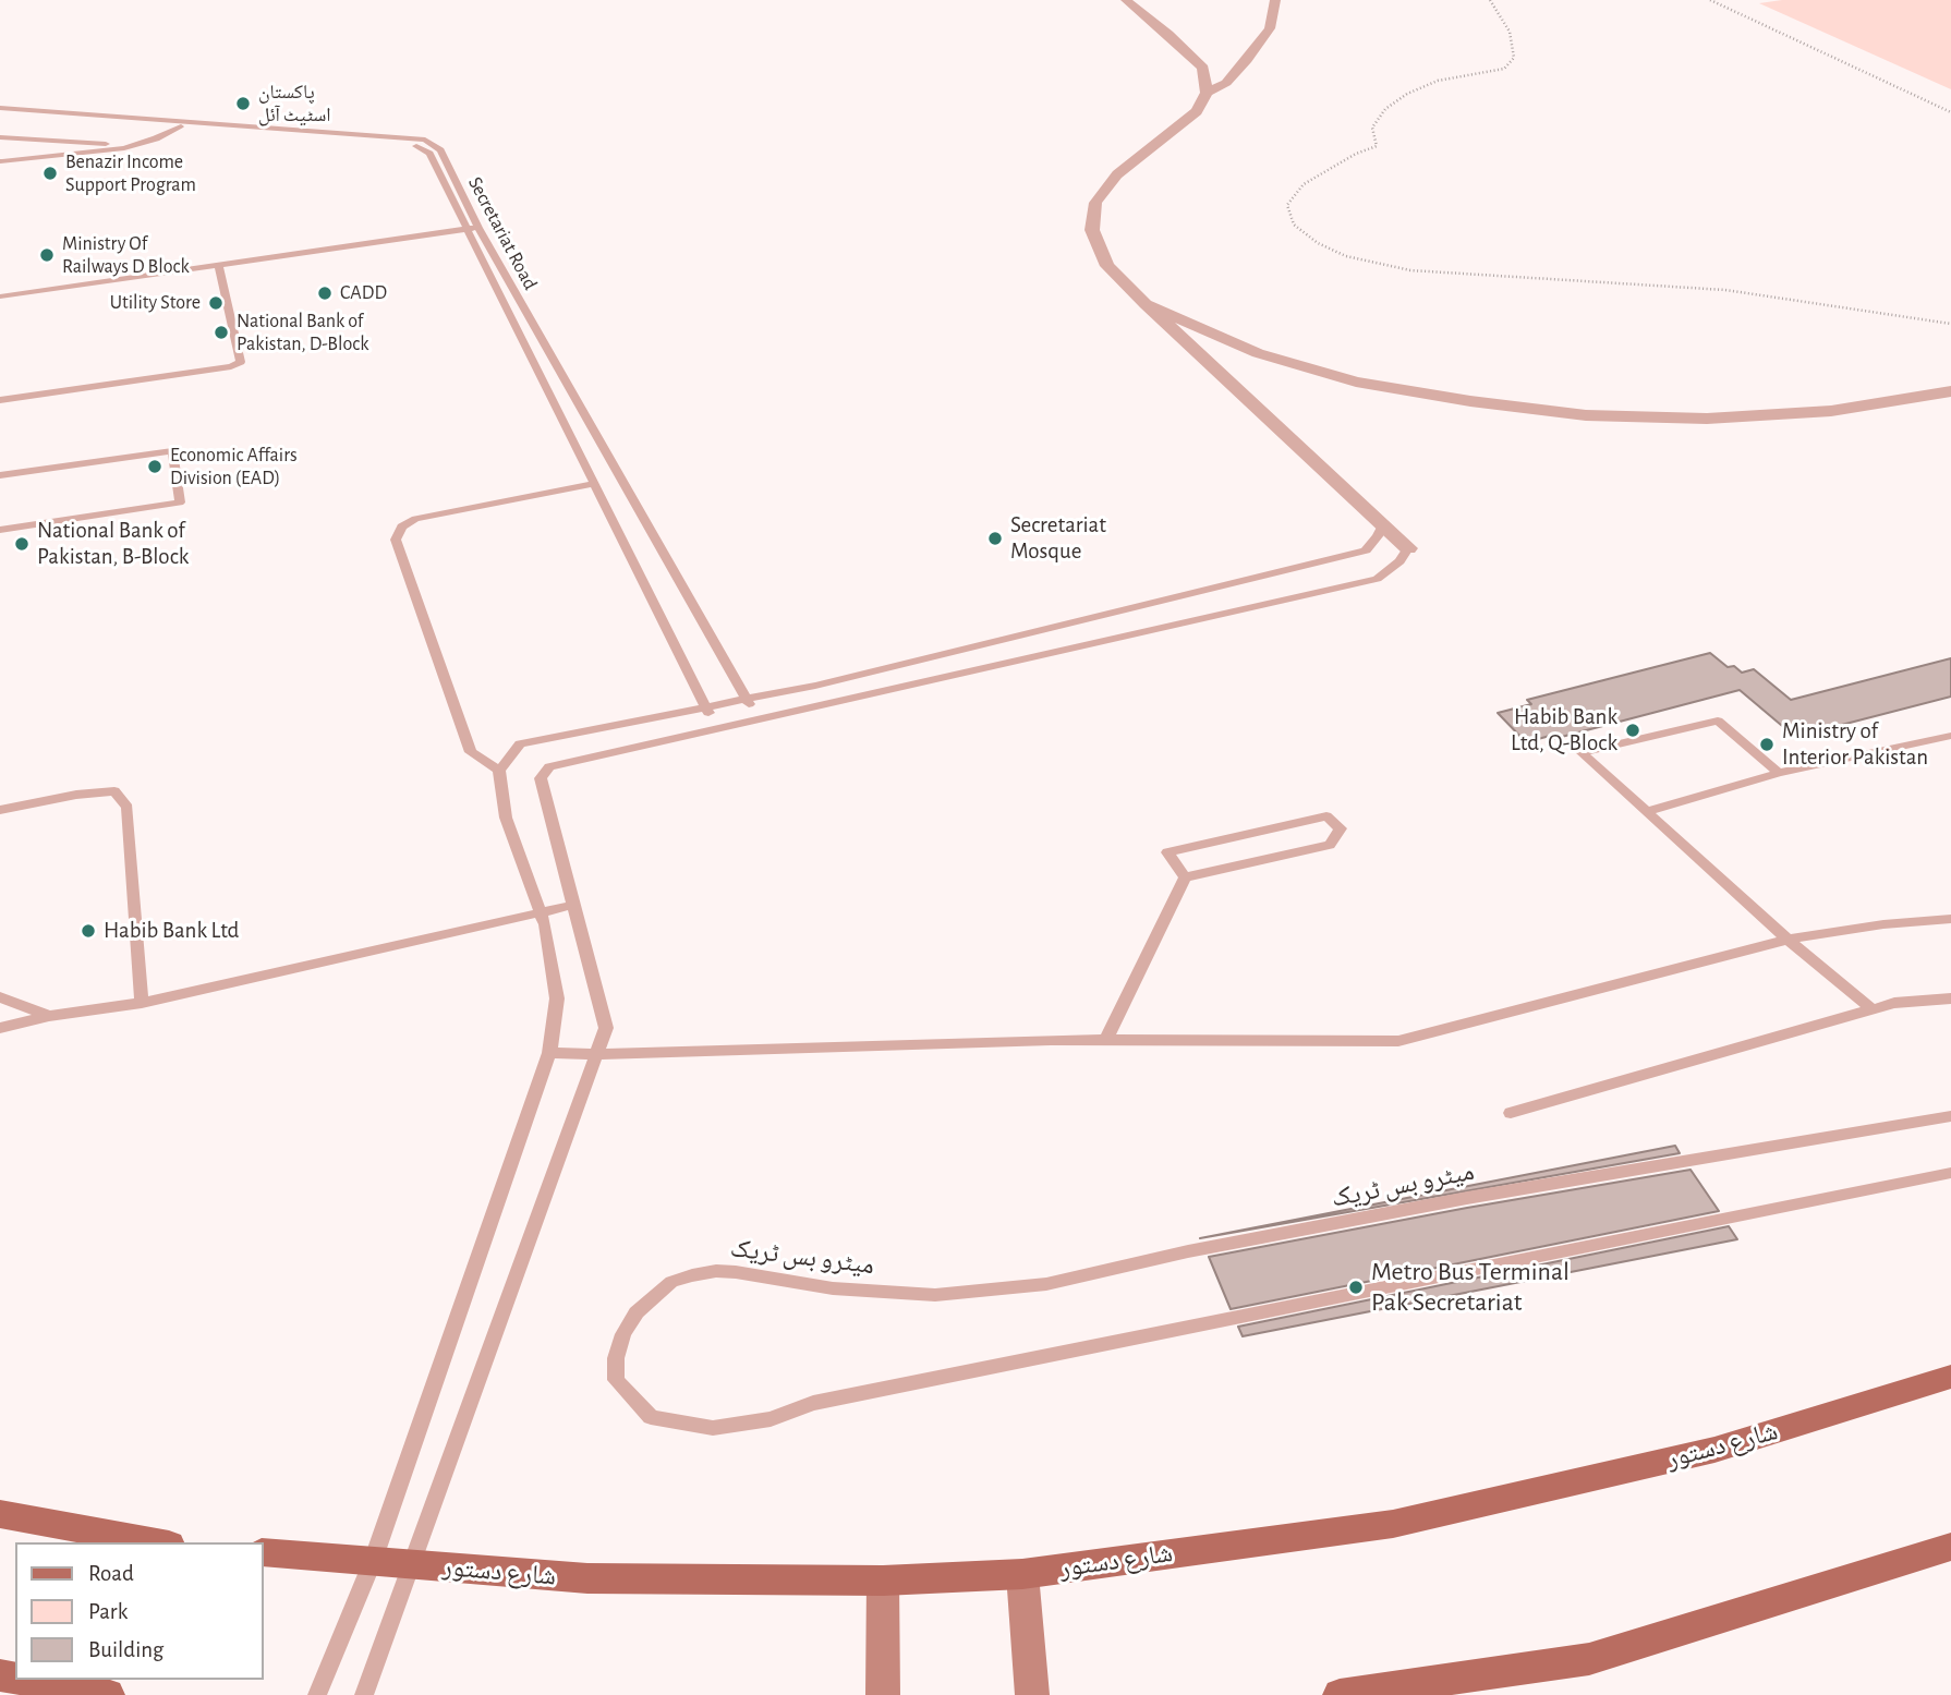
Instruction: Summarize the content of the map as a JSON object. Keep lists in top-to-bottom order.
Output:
{
  "streets": {
    "main road": ["شارع دستور"],
    "lane": ["Secretariat Road", "میٹرو بس ٹریک"]
  },
  "places": [
    "پاکستان اسٹیٹ آئل",
    "Benazir Income Support Program",
    "Ministry Of Railways D Block",
    "CADD",
    "Utility Store",
    "National Bank of Pakistan, D-Block",
    "Economic Affairs Division (EAD)",
    "Secretariat Mosque",
    "National Bank of Pakistan, B-Block",
    "Habib Bank Ltd, Q-Block",
    "Ministry of Interior Pakistan",
    "Habib Bank Ltd",
    "Metro Bus Terminal Pak Secretariat"
  ],
  "legend": ["Road", "Park", "Building"]
}
